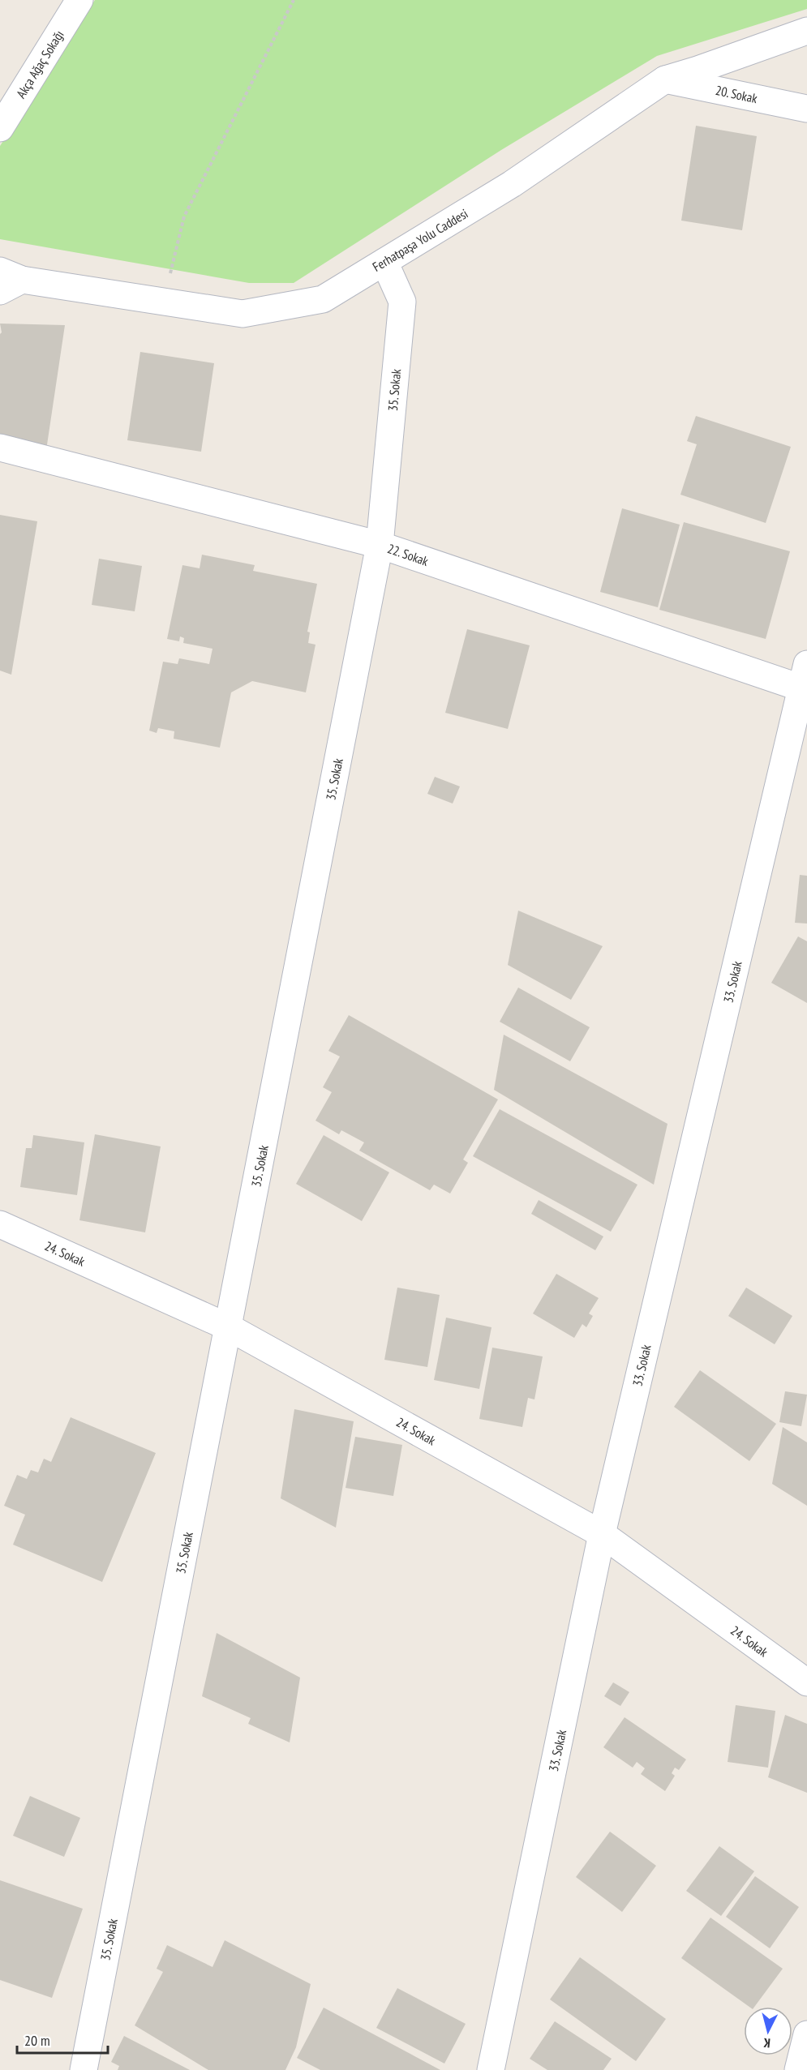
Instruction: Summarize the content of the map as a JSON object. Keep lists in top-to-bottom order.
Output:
{
  "streets": {
    "street": [
      "Akça Ağaç Sokağı",
      "20. Sokak",
      "Ferhatpaşa Yolu Caddesi",
      "35. Sokak",
      "22. Sokak",
      "33. Sokak",
      "24. Sokak"
    ]
  },
  "crossings": [
    ["20. Sokak", "Ferhatpaşa Yolu Caddesi"],
    ["Ferhatpaşa Yolu Caddesi", "35. Sokak"],
    ["35. Sokak", "22. Sokak"],
    ["35. Sokak", "24. Sokak"],
    ["22. Sokak", "33. Sokak"],
    ["33. Sokak", "24. Sokak"]
  ],
  "scale_bar": "20 m",
  "north": "bottom"
}
